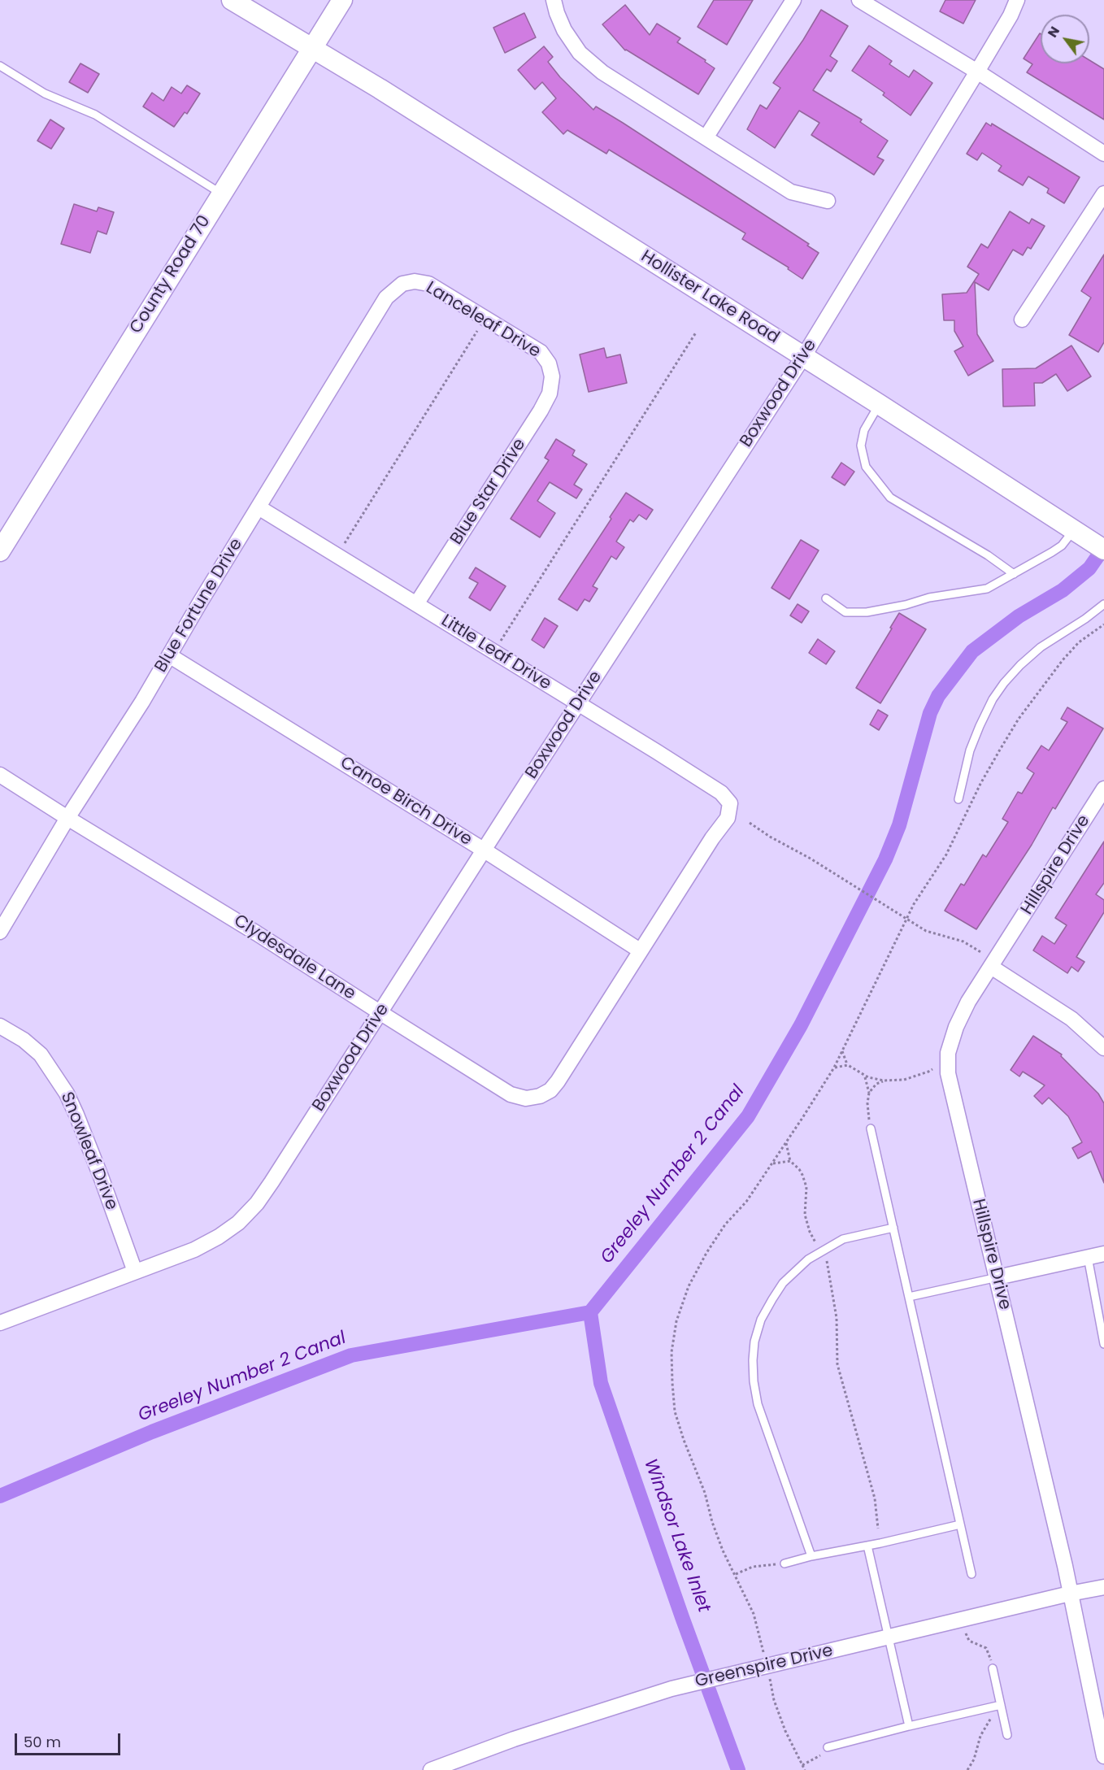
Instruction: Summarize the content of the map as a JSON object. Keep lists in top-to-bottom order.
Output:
{
  "streets": {
    "street": [
      "County Road 70",
      "Hollister Lake Road",
      "Lanceleaf Drive",
      "Boxwood Drive",
      "Blue Star Drive",
      "Blue Fortune Drive",
      "Little Leaf Drive",
      "Canoe Birch Drive",
      "Hillspire Drive",
      "Clydesdale Lane",
      "Snowleaf Drive",
      "Greenspire Drive"
    ]
  },
  "crossings": [
    ["County Road 70", "Hollister Lake Road"],
    ["Hollister Lake Road", "Boxwood Drive"],
    ["Lanceleaf Drive", "Blue Star Drive"],
    ["Lanceleaf Drive", "Blue Fortune Drive"],
    ["Boxwood Drive", "Little Leaf Drive"],
    ["Boxwood Drive", "Canoe Birch Drive"],
    ["Boxwood Drive", "Clydesdale Lane"],
    ["Boxwood Drive", "Snowleaf Drive"],
    ["Blue Star Drive", "Little Leaf Drive"],
    ["Blue Fortune Drive", "Little Leaf Drive"],
    ["Blue Fortune Drive", "Canoe Birch Drive"],
    ["Blue Fortune Drive", "Clydesdale Lane"],
    ["Little Leaf Drive", "Canoe Birch Drive"],
    ["Little Leaf Drive", "Clydesdale Lane"],
    ["Canoe Birch Drive", "Clydesdale Lane"],
    ["Hillspire Drive", "Greenspire Drive"]
  ],
  "water": ["Greeley Number 2 Canal", "Windsor Lake Inlet"],
  "scale_bar": "50 m",
  "north": "top left"
}
